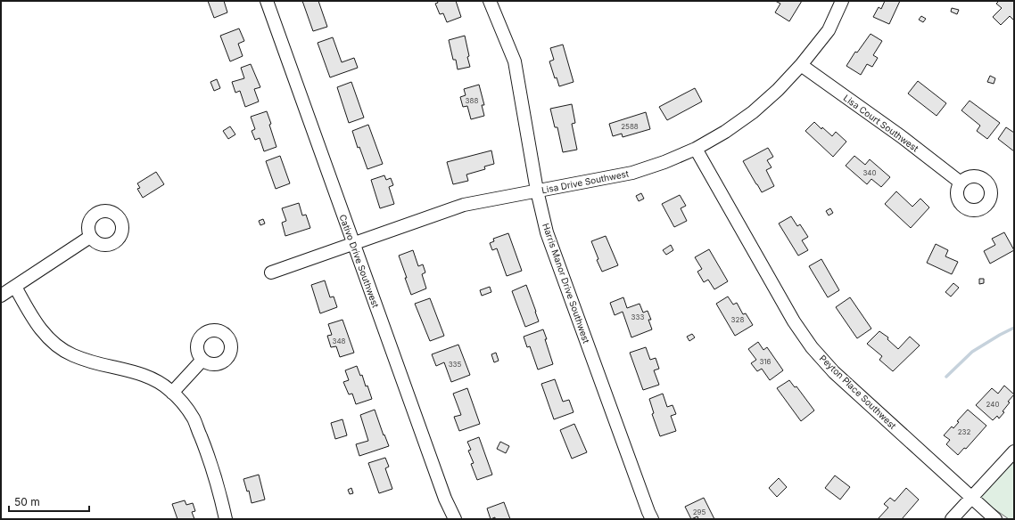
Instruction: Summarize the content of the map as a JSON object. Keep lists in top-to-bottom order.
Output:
{
  "streets": {
    "street": [
      "Lisa Court Southwest",
      "Lisa Drive Southwest",
      "Cativo Drive Southwest",
      "Harris Manor Drive Southwest",
      "Peyton Place Southwest"
    ]
  },
  "crossings": [
    ["Lisa Court Southwest", "Lisa Drive Southwest"],
    ["Lisa Drive Southwest", "Cativo Drive Southwest"],
    ["Lisa Drive Southwest", "Harris Manor Drive Southwest"],
    ["Lisa Drive Southwest", "Peyton Place Southwest"]
  ],
  "house_numbers": [
    "388",
    "2588",
    "340",
    "333",
    "328",
    "348",
    "316",
    "335",
    "240",
    "232",
    "295"
  ],
  "scale_bar": "50 m"
}
